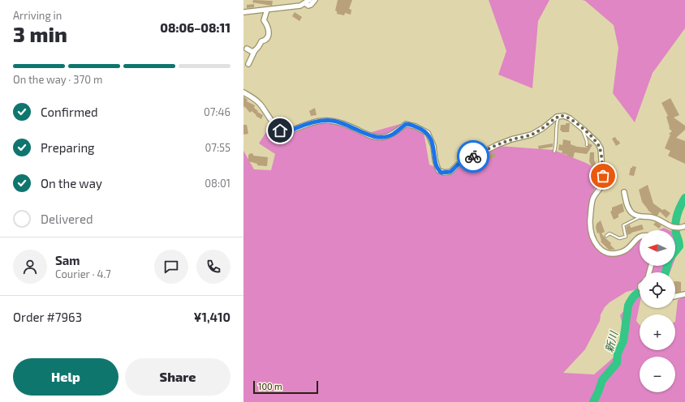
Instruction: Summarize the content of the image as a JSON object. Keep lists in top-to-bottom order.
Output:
{
  "water": ["新川"],
  "scale_bar": "100 m",
  "north": "left",
  "page": {
    "heading": ["3 min", "Arriving in", "08:06–08:11"],
    "panel": [
      "Sam",
      "Courier · 4.7",
      "Order #7963",
      "¥1,410"
    ],
    "bar": "On the way · 370 m",
    "list": [
      ["Confirmed", "07:46"],
      ["Preparing", "07:55"],
      ["On the way", "08:01"],
      "Delivered"
    ],
    "map_buttons": ["+", "−"],
    "buttons": ["Help", "Share"],
    "scale": "100 m"
  }
}
